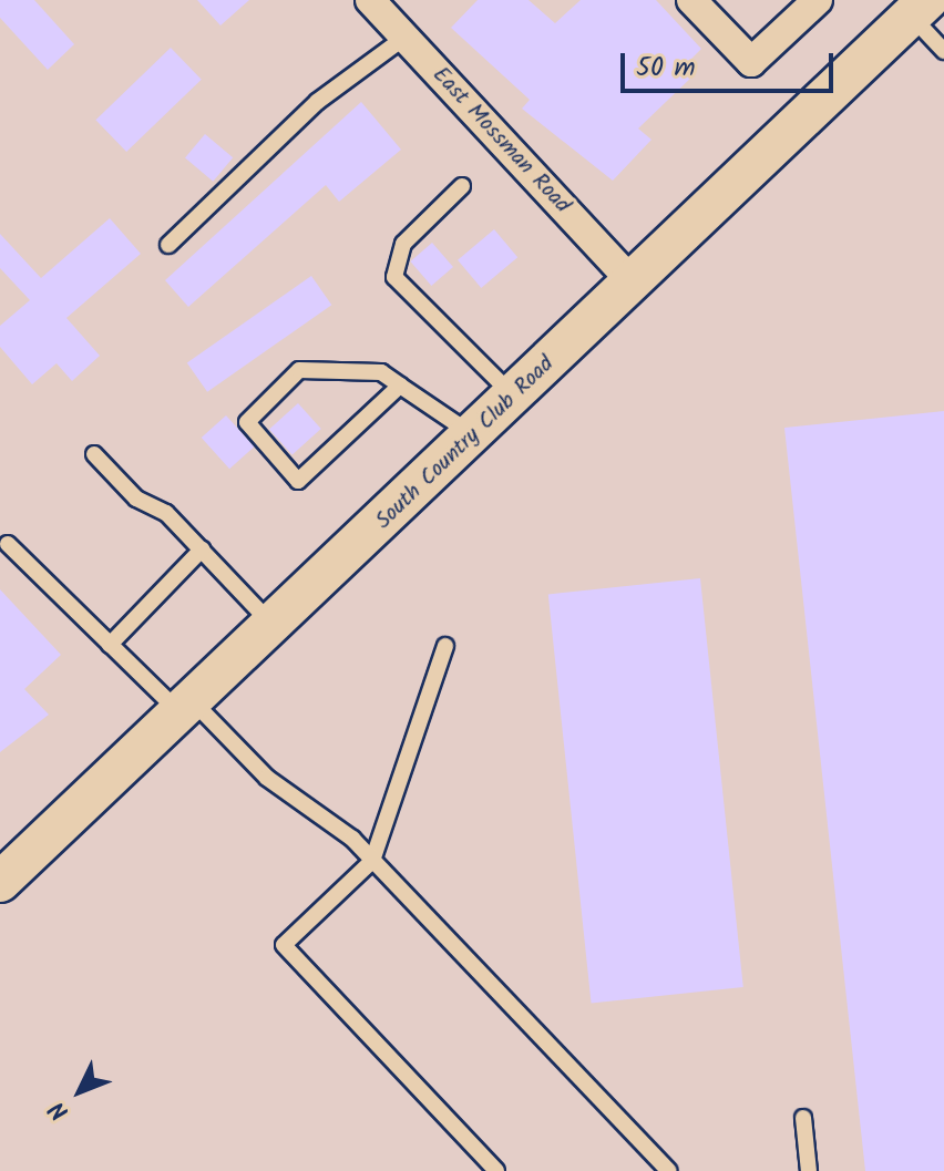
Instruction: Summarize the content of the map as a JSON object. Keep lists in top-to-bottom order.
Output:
{
  "streets": {
    "street": ["East Mossman Road", "South Country Club Road"]
  },
  "crossings": [
    ["East Mossman Road", "South Country Club Road"]
  ],
  "scale_bar": "50 m",
  "north": "bottom left"
}
